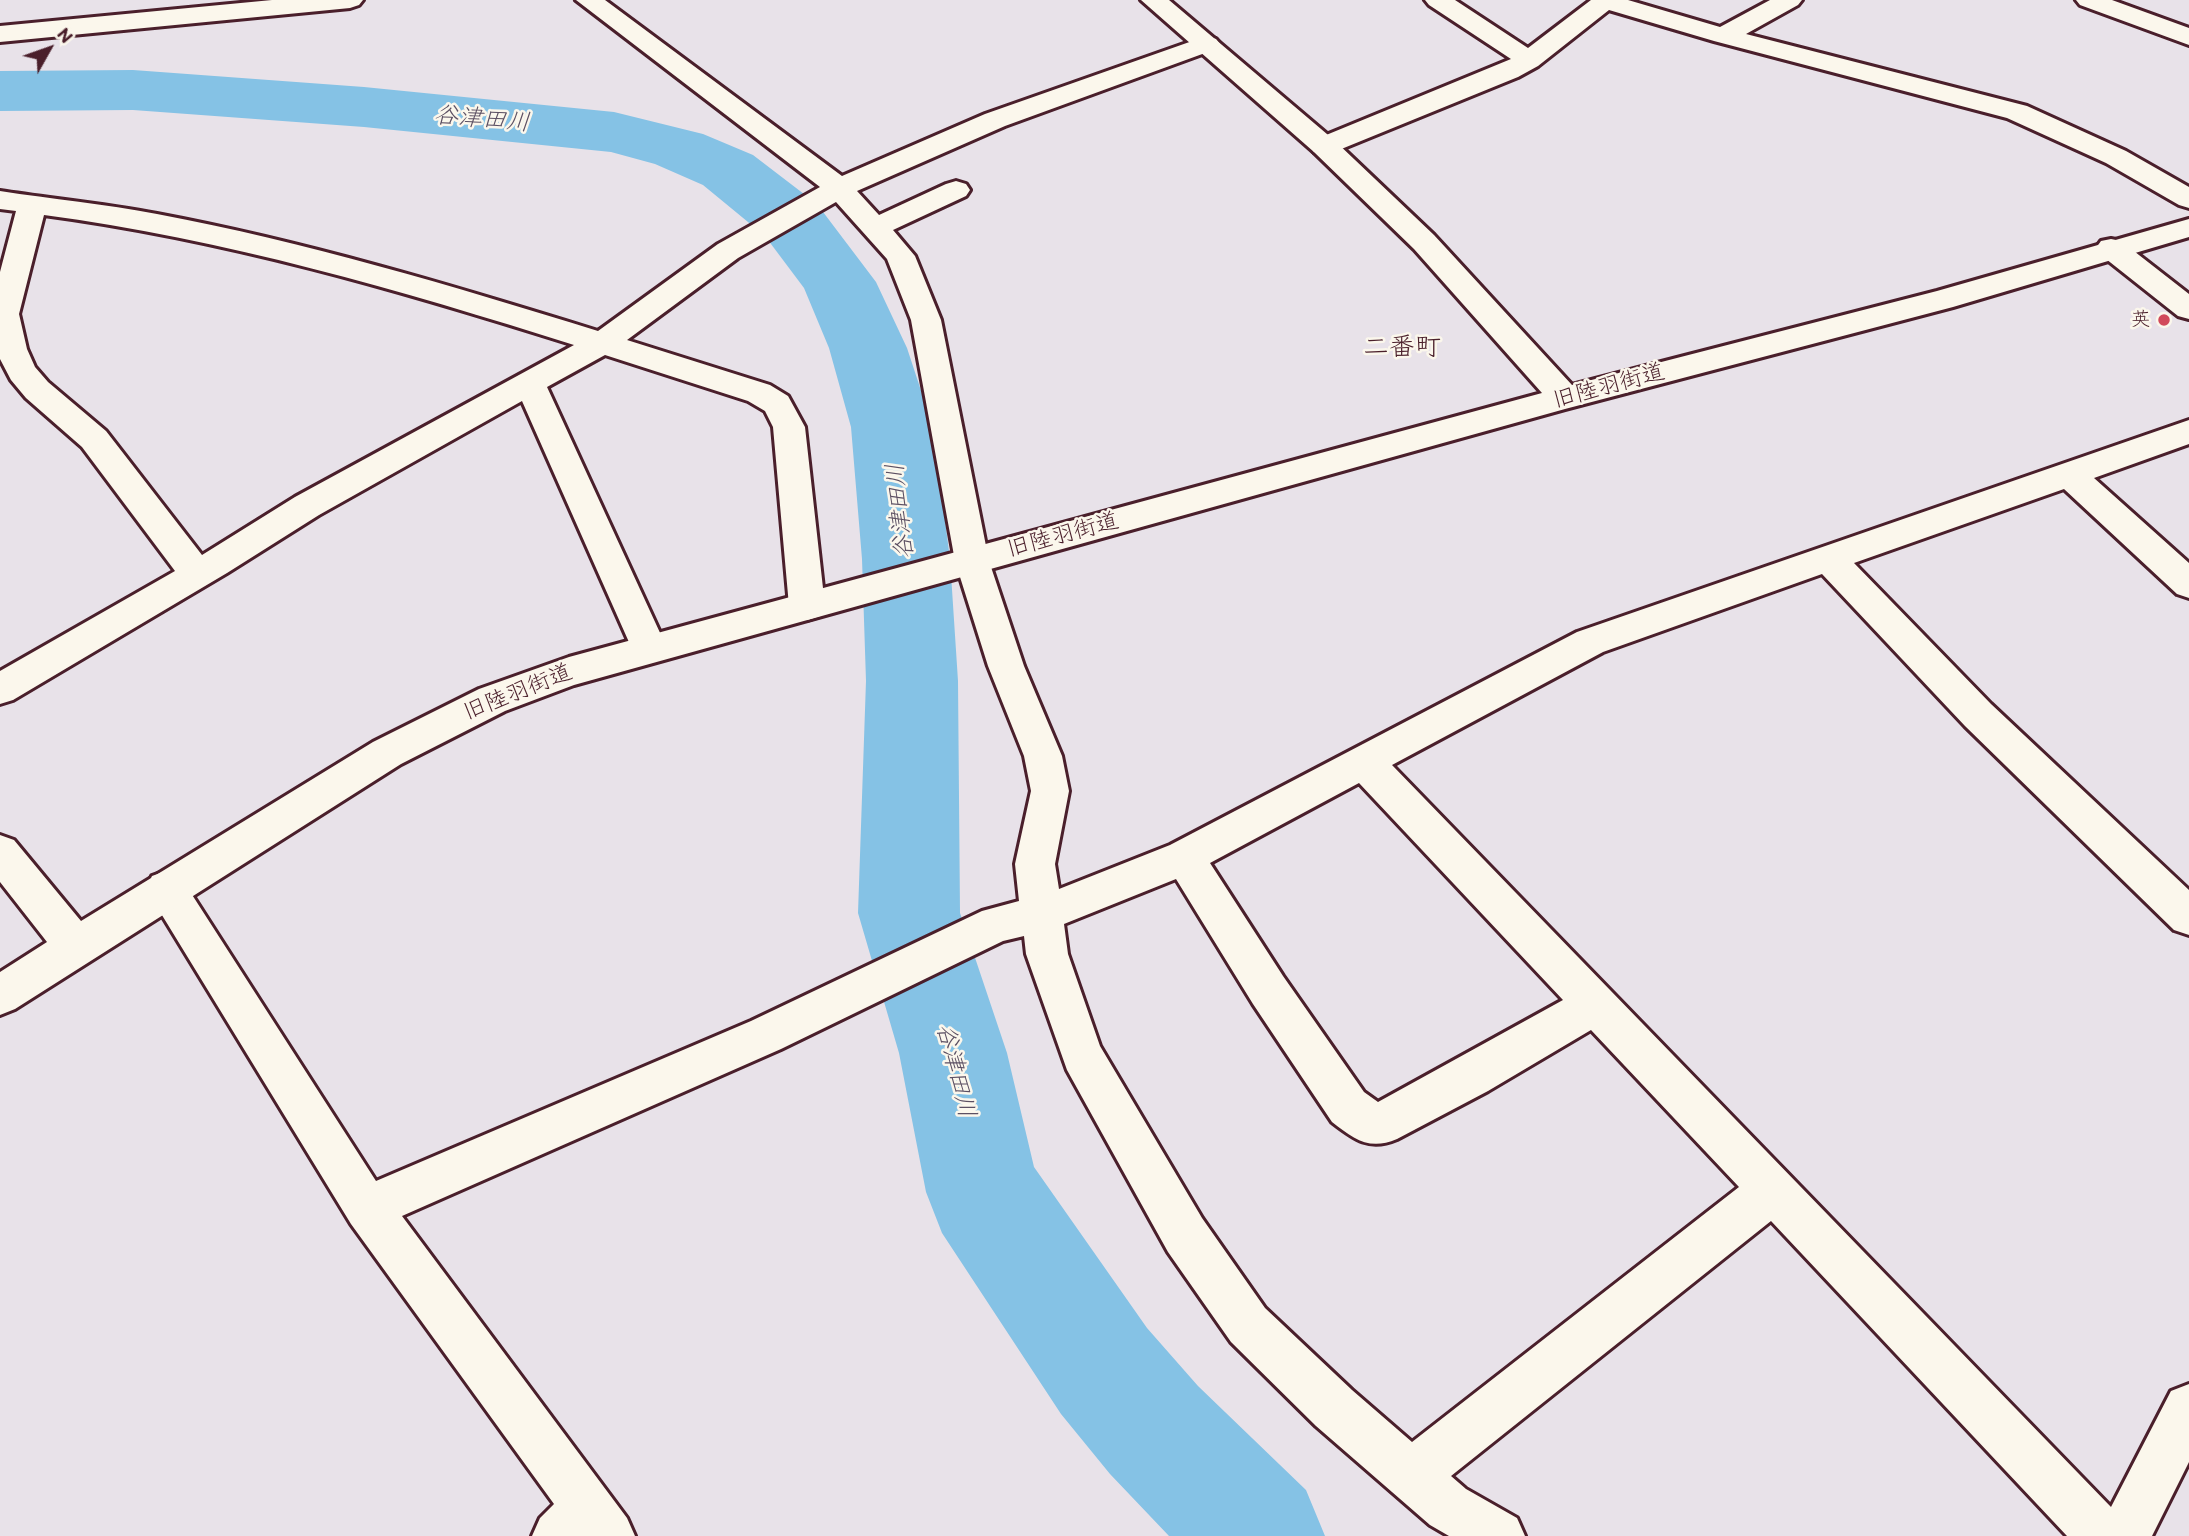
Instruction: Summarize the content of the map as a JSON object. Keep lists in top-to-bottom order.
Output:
{
  "streets": {
    "street": ["旧陸羽街道"]
  },
  "districts": ["二番町"],
  "water": ["谷津田川"],
  "places": ["英"],
  "north": "top right"
}
